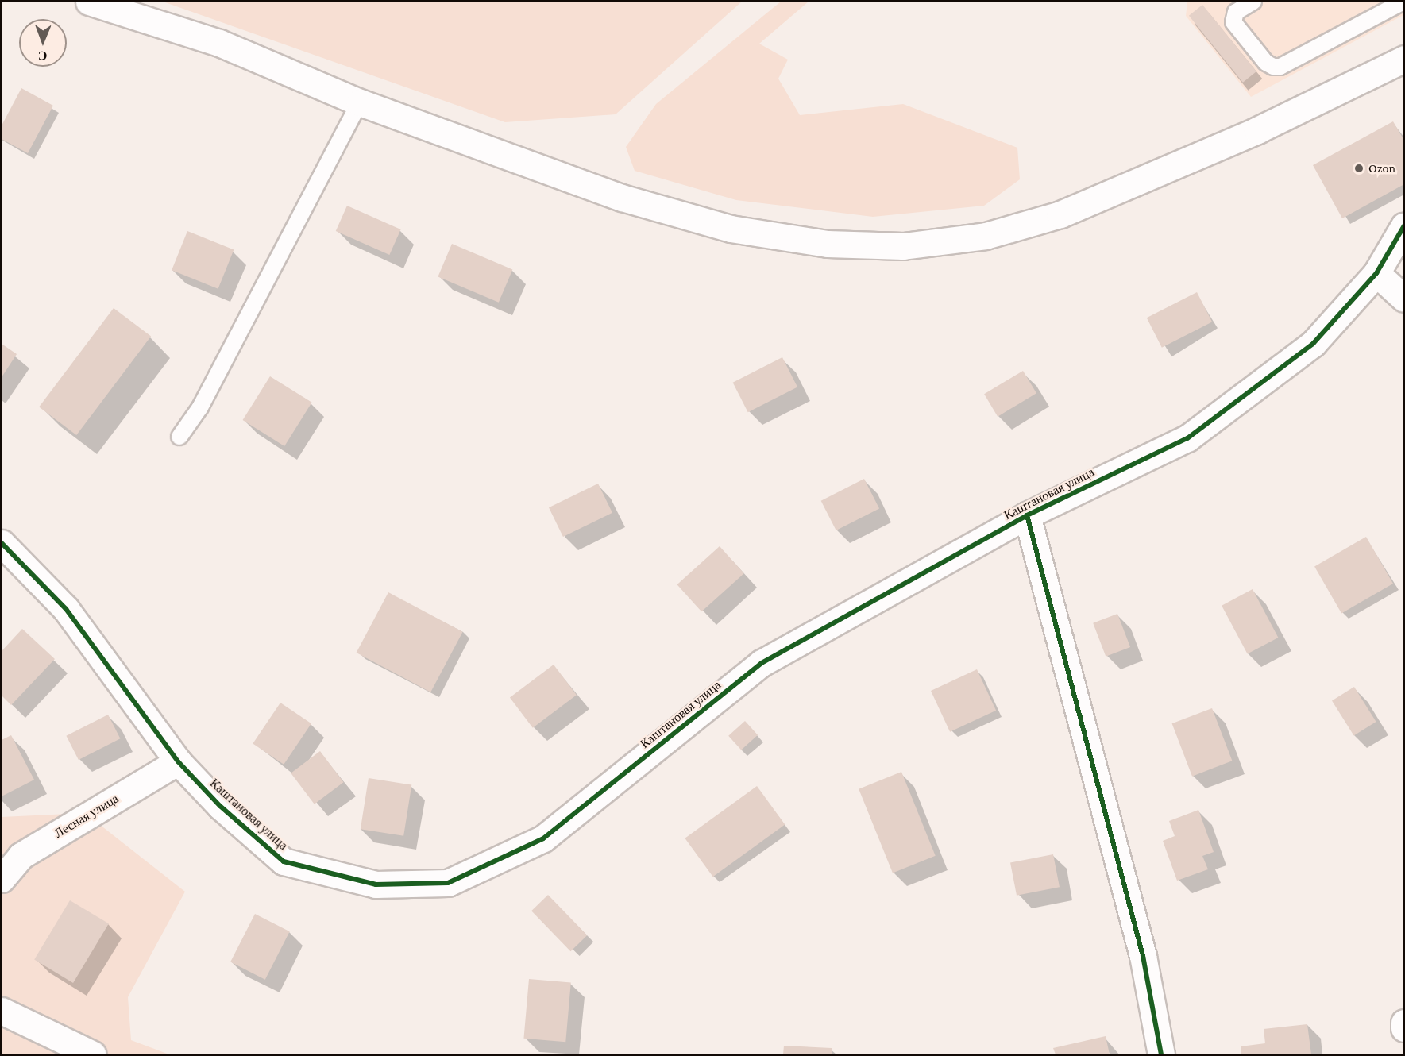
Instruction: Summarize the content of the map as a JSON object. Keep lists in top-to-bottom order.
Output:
{
  "streets": {
    "street": ["Каштановая улица", "Лесная улица"]
  },
  "crossings": [
    ["Каштановая улица", "Лесная улица"]
  ],
  "places": ["Ozon"],
  "north": "bottom"
}
